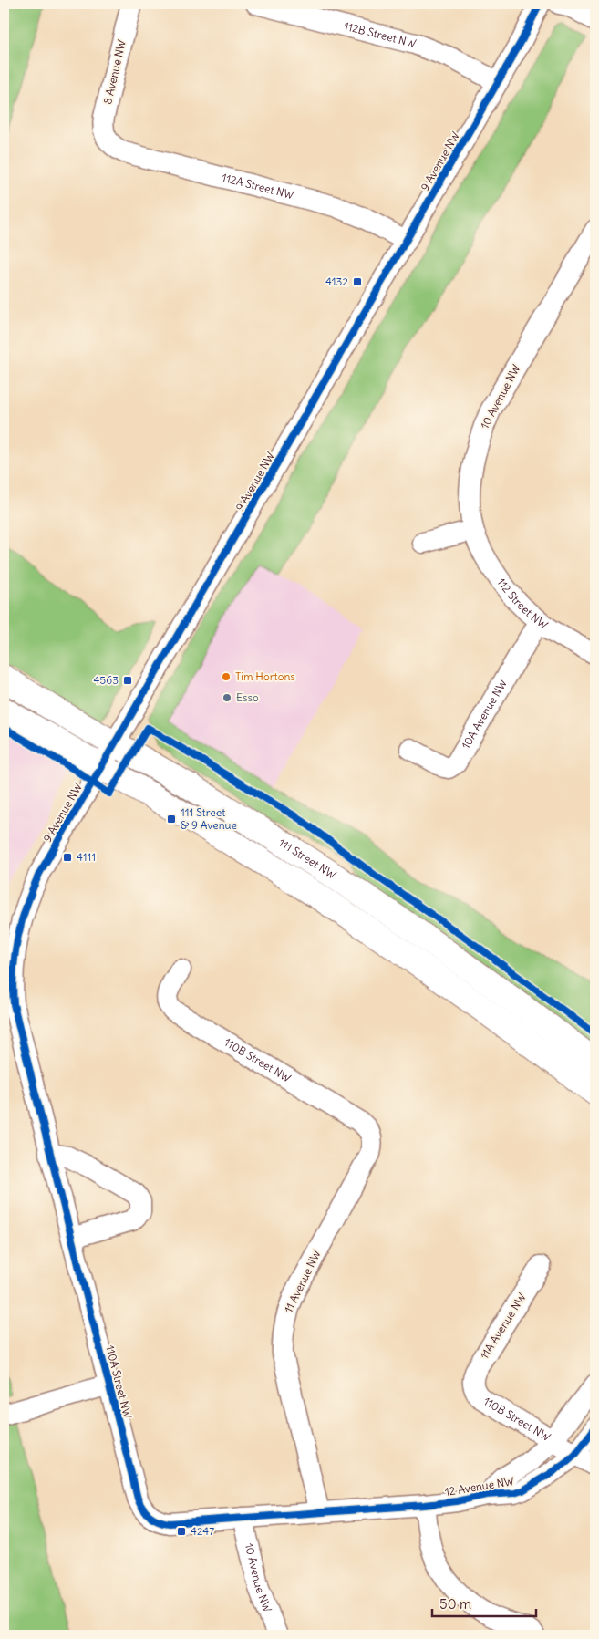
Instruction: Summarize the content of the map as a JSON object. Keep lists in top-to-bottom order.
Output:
{
  "streets": {
    "main road": ["111 Street NW"],
    "street": [
      "112B Street NW",
      "8 Avenue NW",
      "9 Avenue NW",
      "112A Street NW",
      "10 Avenue NW",
      "112 Street NW",
      "10A Avenue NW",
      "110B Street NW",
      "11 Avenue NW",
      "11A Avenue NW",
      "110A Street NW",
      "12 Avenue NW"
    ]
  },
  "crossings": [
    ["112B Street NW", "9 Avenue NW"],
    ["8 Avenue NW", "112A Street NW"],
    ["9 Avenue NW", "112A Street NW"],
    ["9 Avenue NW", "111 Street NW"],
    ["9 Avenue NW", "110A Street NW"],
    ["10 Avenue NW", "112 Street NW"],
    ["10 Avenue NW", "110A Street NW"],
    ["112 Street NW", "10A Avenue NW"],
    ["110B Street NW", "11 Avenue NW"],
    ["110B Street NW", "11A Avenue NW"],
    ["110B Street NW", "12 Avenue NW"],
    ["11 Avenue NW", "110A Street NW"],
    ["110A Street NW", "12 Avenue NW"]
  ],
  "places": {
    "transit": [
      "4132",
      "4563",
      "111 Street & 9 Avenue",
      "4111",
      "4247"
    ],
    "other": ["Tim Hortons", "Esso"]
  },
  "scale_bar": "50 m"
}
